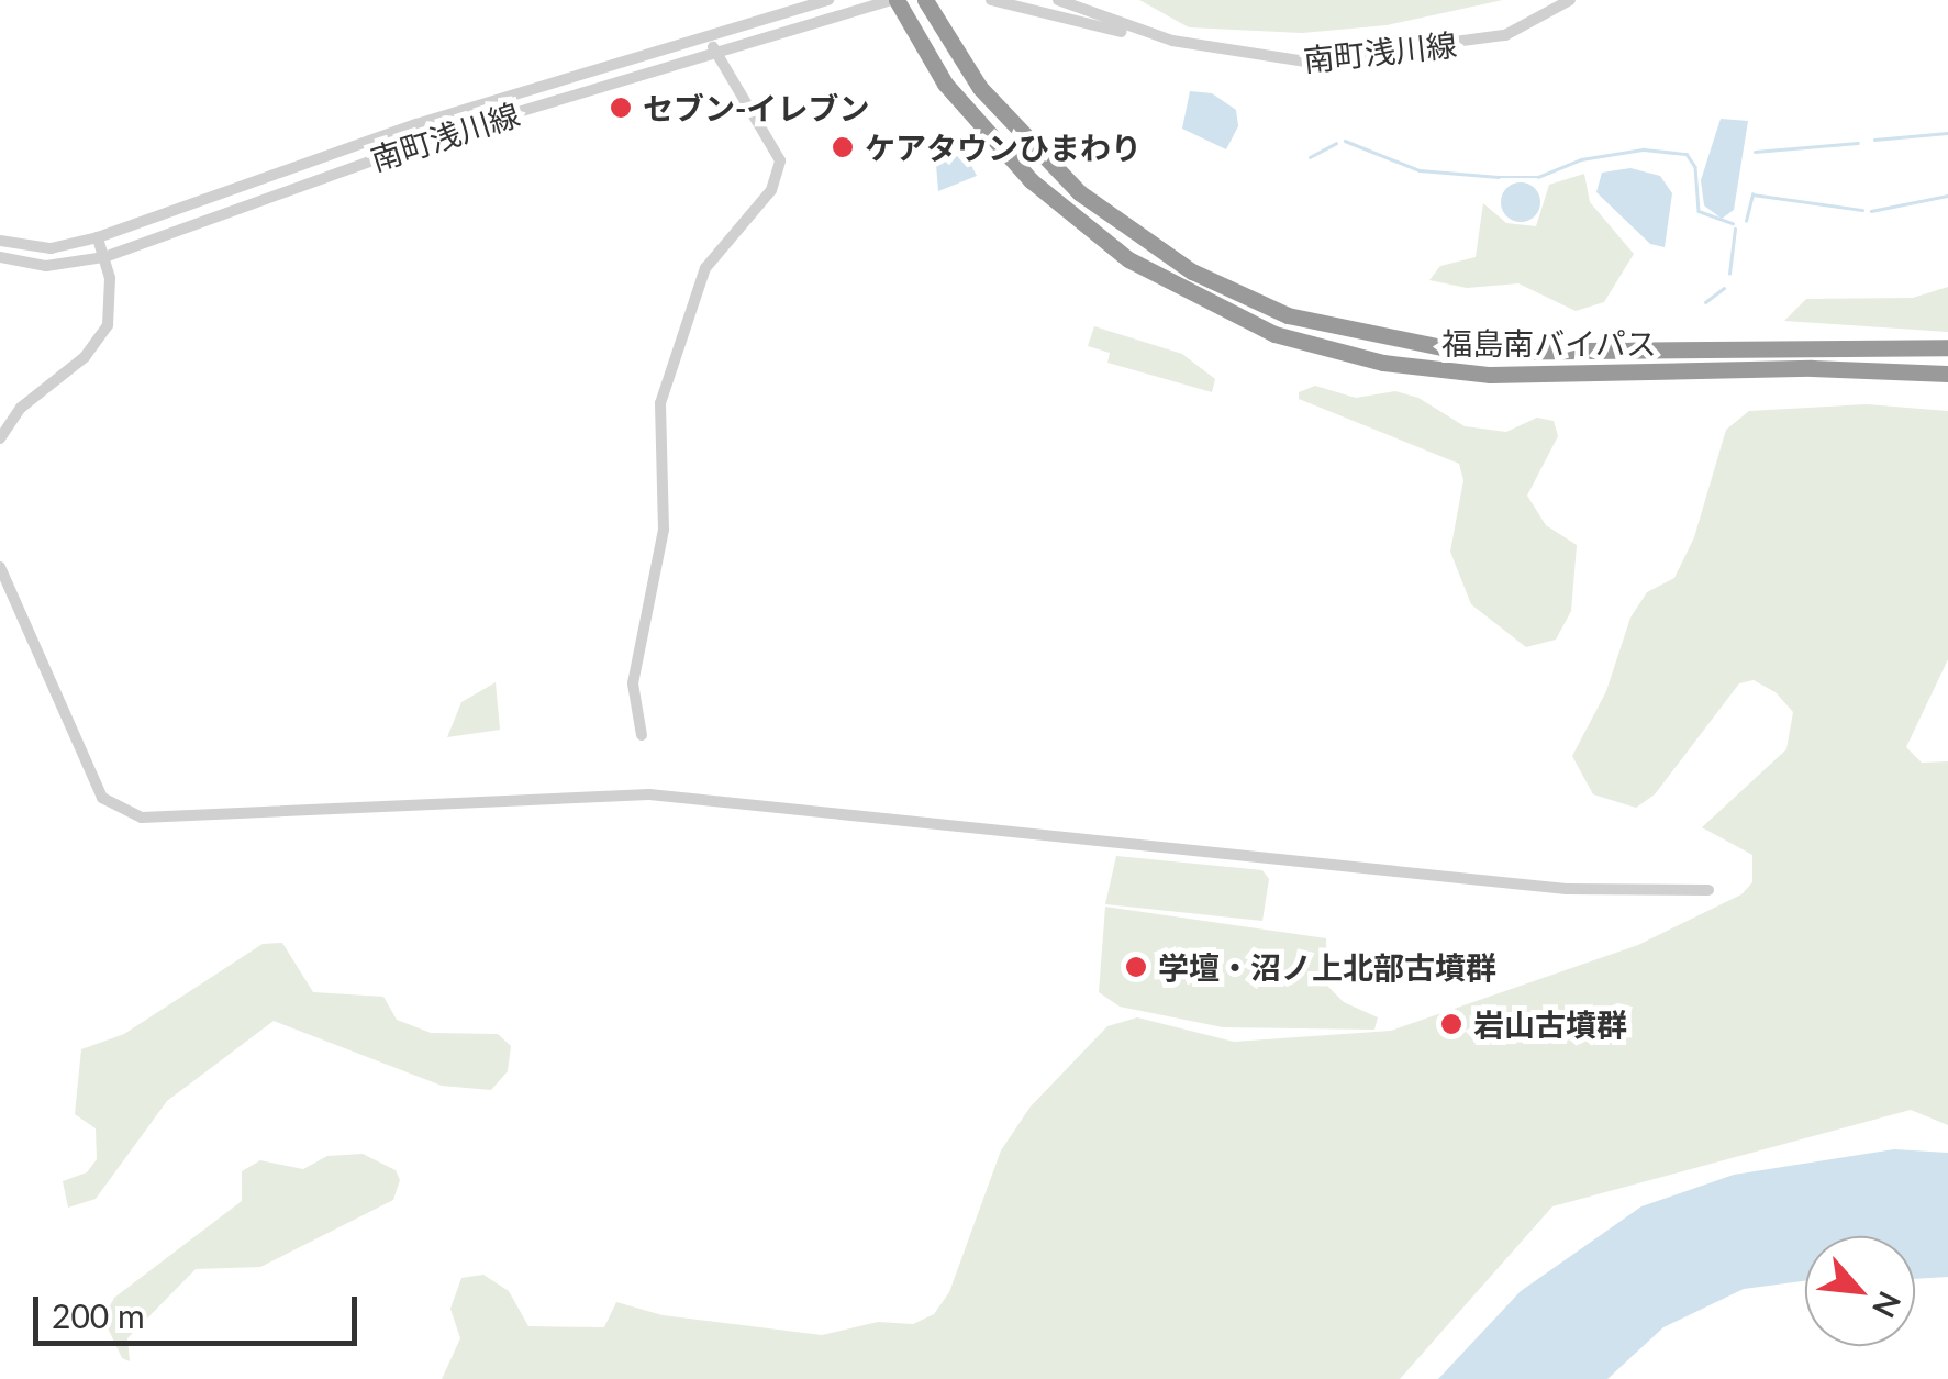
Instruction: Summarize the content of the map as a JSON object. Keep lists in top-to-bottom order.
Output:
{
  "streets": {
    "highway": ["福島南バイパス"],
    "street": ["南町浅川線"]
  },
  "crossings": [
    ["南町浅川線", "福島南バイパス"]
  ],
  "places": [
    "セブン-イレブン",
    "ケアタウンひまわり",
    "学壇・沼ノ上北部古墳群",
    "岩山古墳群"
  ],
  "scale_bar": "200 m",
  "north": "bottom right"
}
